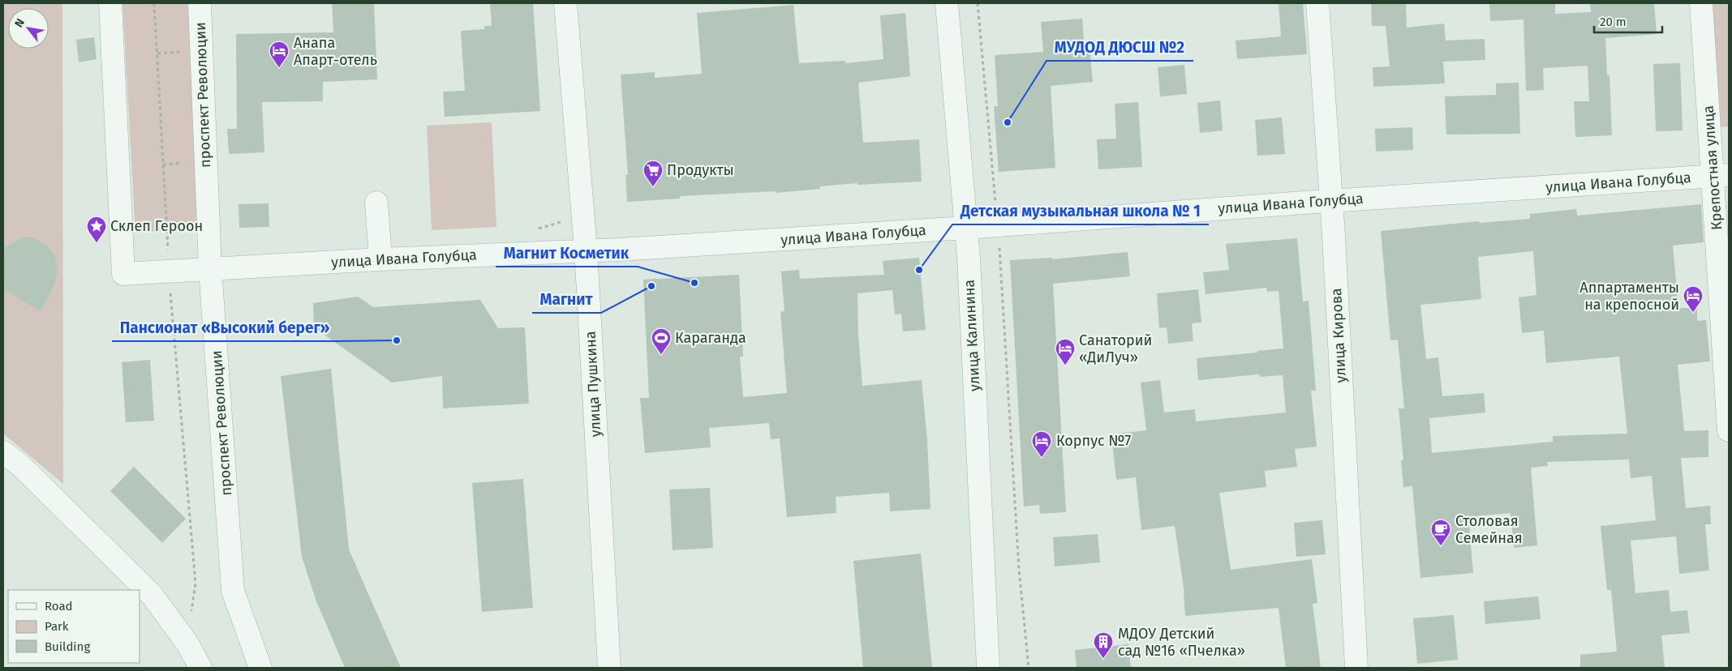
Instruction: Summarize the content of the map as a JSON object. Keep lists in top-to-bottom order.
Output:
{
  "streets": {
    "street": [
      "проспект Революции",
      "Крепостная улица",
      "улица Ивана Голубца",
      "улица Калинина",
      "улица Кирова",
      "улица Пушкина"
    ]
  },
  "crossings": [
    ["проспект Революции", "улица Ивана Голубца"],
    ["Крепостная улица", "улица Ивана Голубца"],
    ["улица Ивана Голубца", "улица Калинина"],
    ["улица Ивана Голубца", "улица Кирова"],
    ["улица Ивана Голубца", "улица Пушкина"]
  ],
  "places": {
    "hotel": [
      "Анапа Апарт-отель",
      "Аппартаменты на крепосной",
      "Санаторий «ДиЛуч»",
      "Корпус №7"
    ],
    "other": [
      "МУДОД ДЮСШ №2",
      "Детская музыкальная школа № 1",
      "Магнит Косметик",
      "Магнит",
      "Пансионат «Высокий берег»"
    ],
    "supermarket": ["Продукты"],
    "place": ["Склеп Героон"],
    "sports": ["Караганда"],
    "cafe": ["Столовая Семейная"],
    "building": ["МДОУ Детский сад №16 «Пчелка»"]
  },
  "legend": ["Road", "Park", "Building"],
  "scale_bar": "20 m",
  "north": "top left"
}
